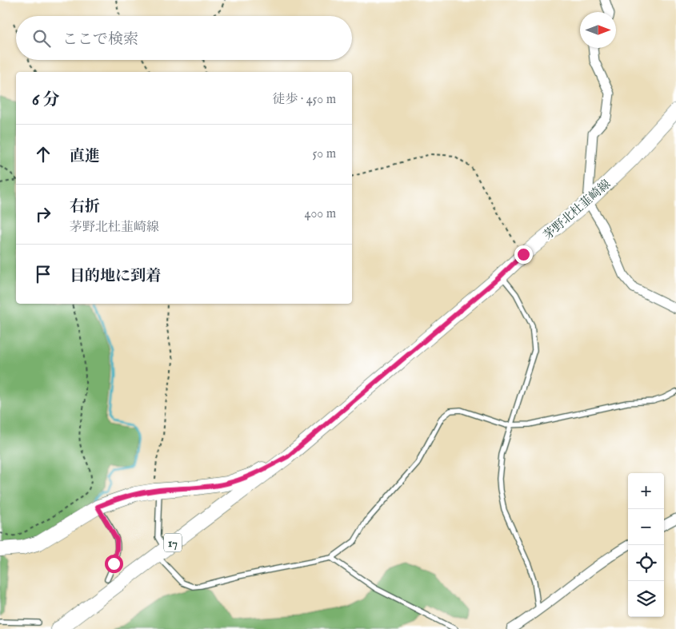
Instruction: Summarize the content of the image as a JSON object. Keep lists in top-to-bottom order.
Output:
{
  "streets": {
    "main road": ["茅野北杜韮崎線", "17"]
  },
  "north": "right",
  "page": {
    "search": "ここで検索",
    "heading": ["6 分", "徒歩 · 450 m"],
    "list": [
      ["直進", "50 m"],
      ["右折", "茅野北杜韮崎線", "400 m"],
      "目的地に到着"
    ],
    "map_buttons": ["+", "−"]
  }
}
